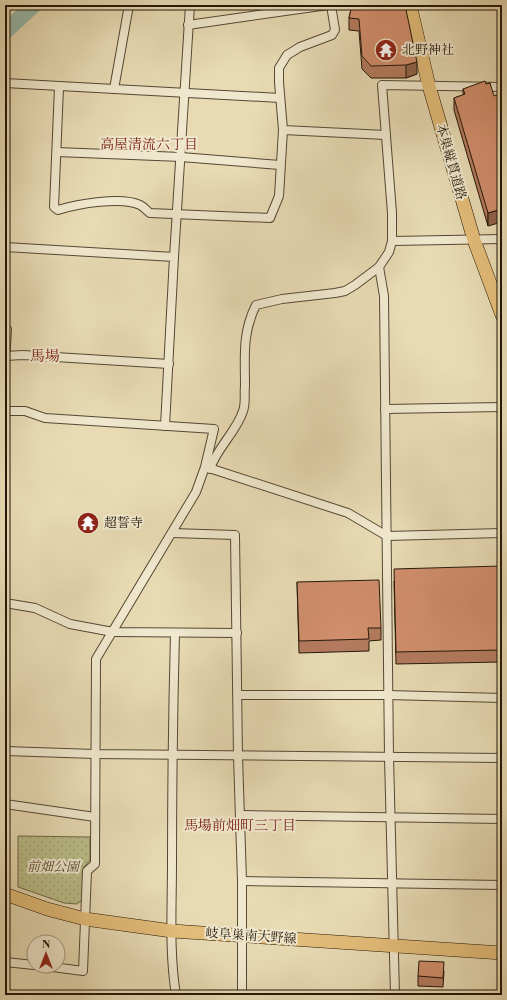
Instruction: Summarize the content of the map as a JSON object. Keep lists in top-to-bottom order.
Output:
{
  "streets": {
    "main road": ["本巣縦貫道路", "岐阜巣南大野線"]
  },
  "districts": ["高屋清流六丁目", "馬場", "馬場前畑町三丁目"],
  "parks": ["前畑公園"],
  "places": {
    "temple": ["北野神社", "超誓寺"]
  },
  "north": "top"
}
